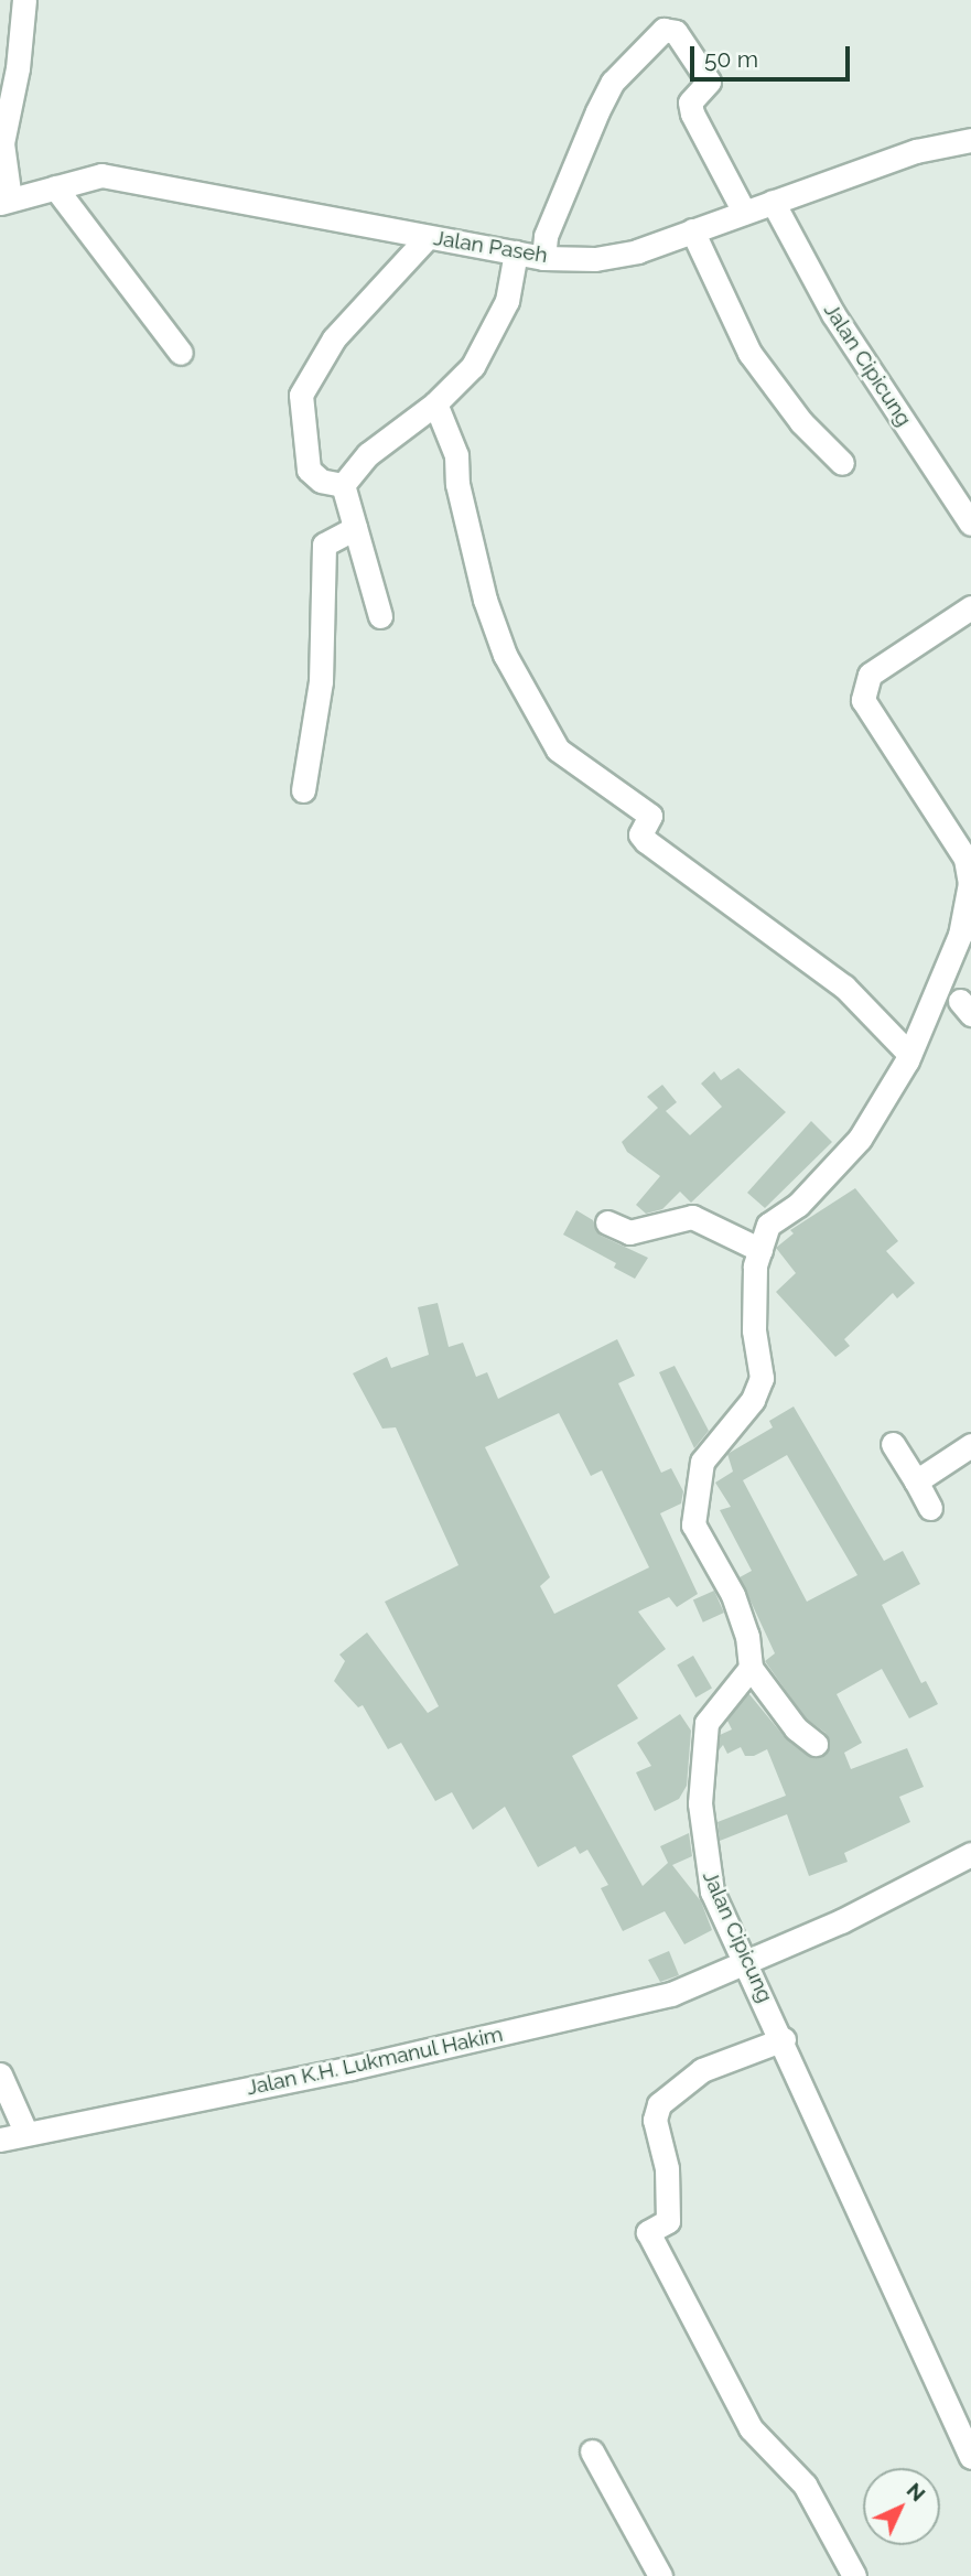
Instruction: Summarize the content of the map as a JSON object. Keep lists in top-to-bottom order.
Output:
{
  "streets": {
    "street": ["Jalan Paseh", "Jalan Cipicung", "Jalan K.H. Lukmanul Hakim"]
  },
  "crossings": [
    ["Jalan Paseh", "Jalan Cipicung"],
    ["Jalan Cipicung", "Jalan K.H. Lukmanul Hakim"]
  ],
  "scale_bar": "50 m",
  "north": "top right"
}
